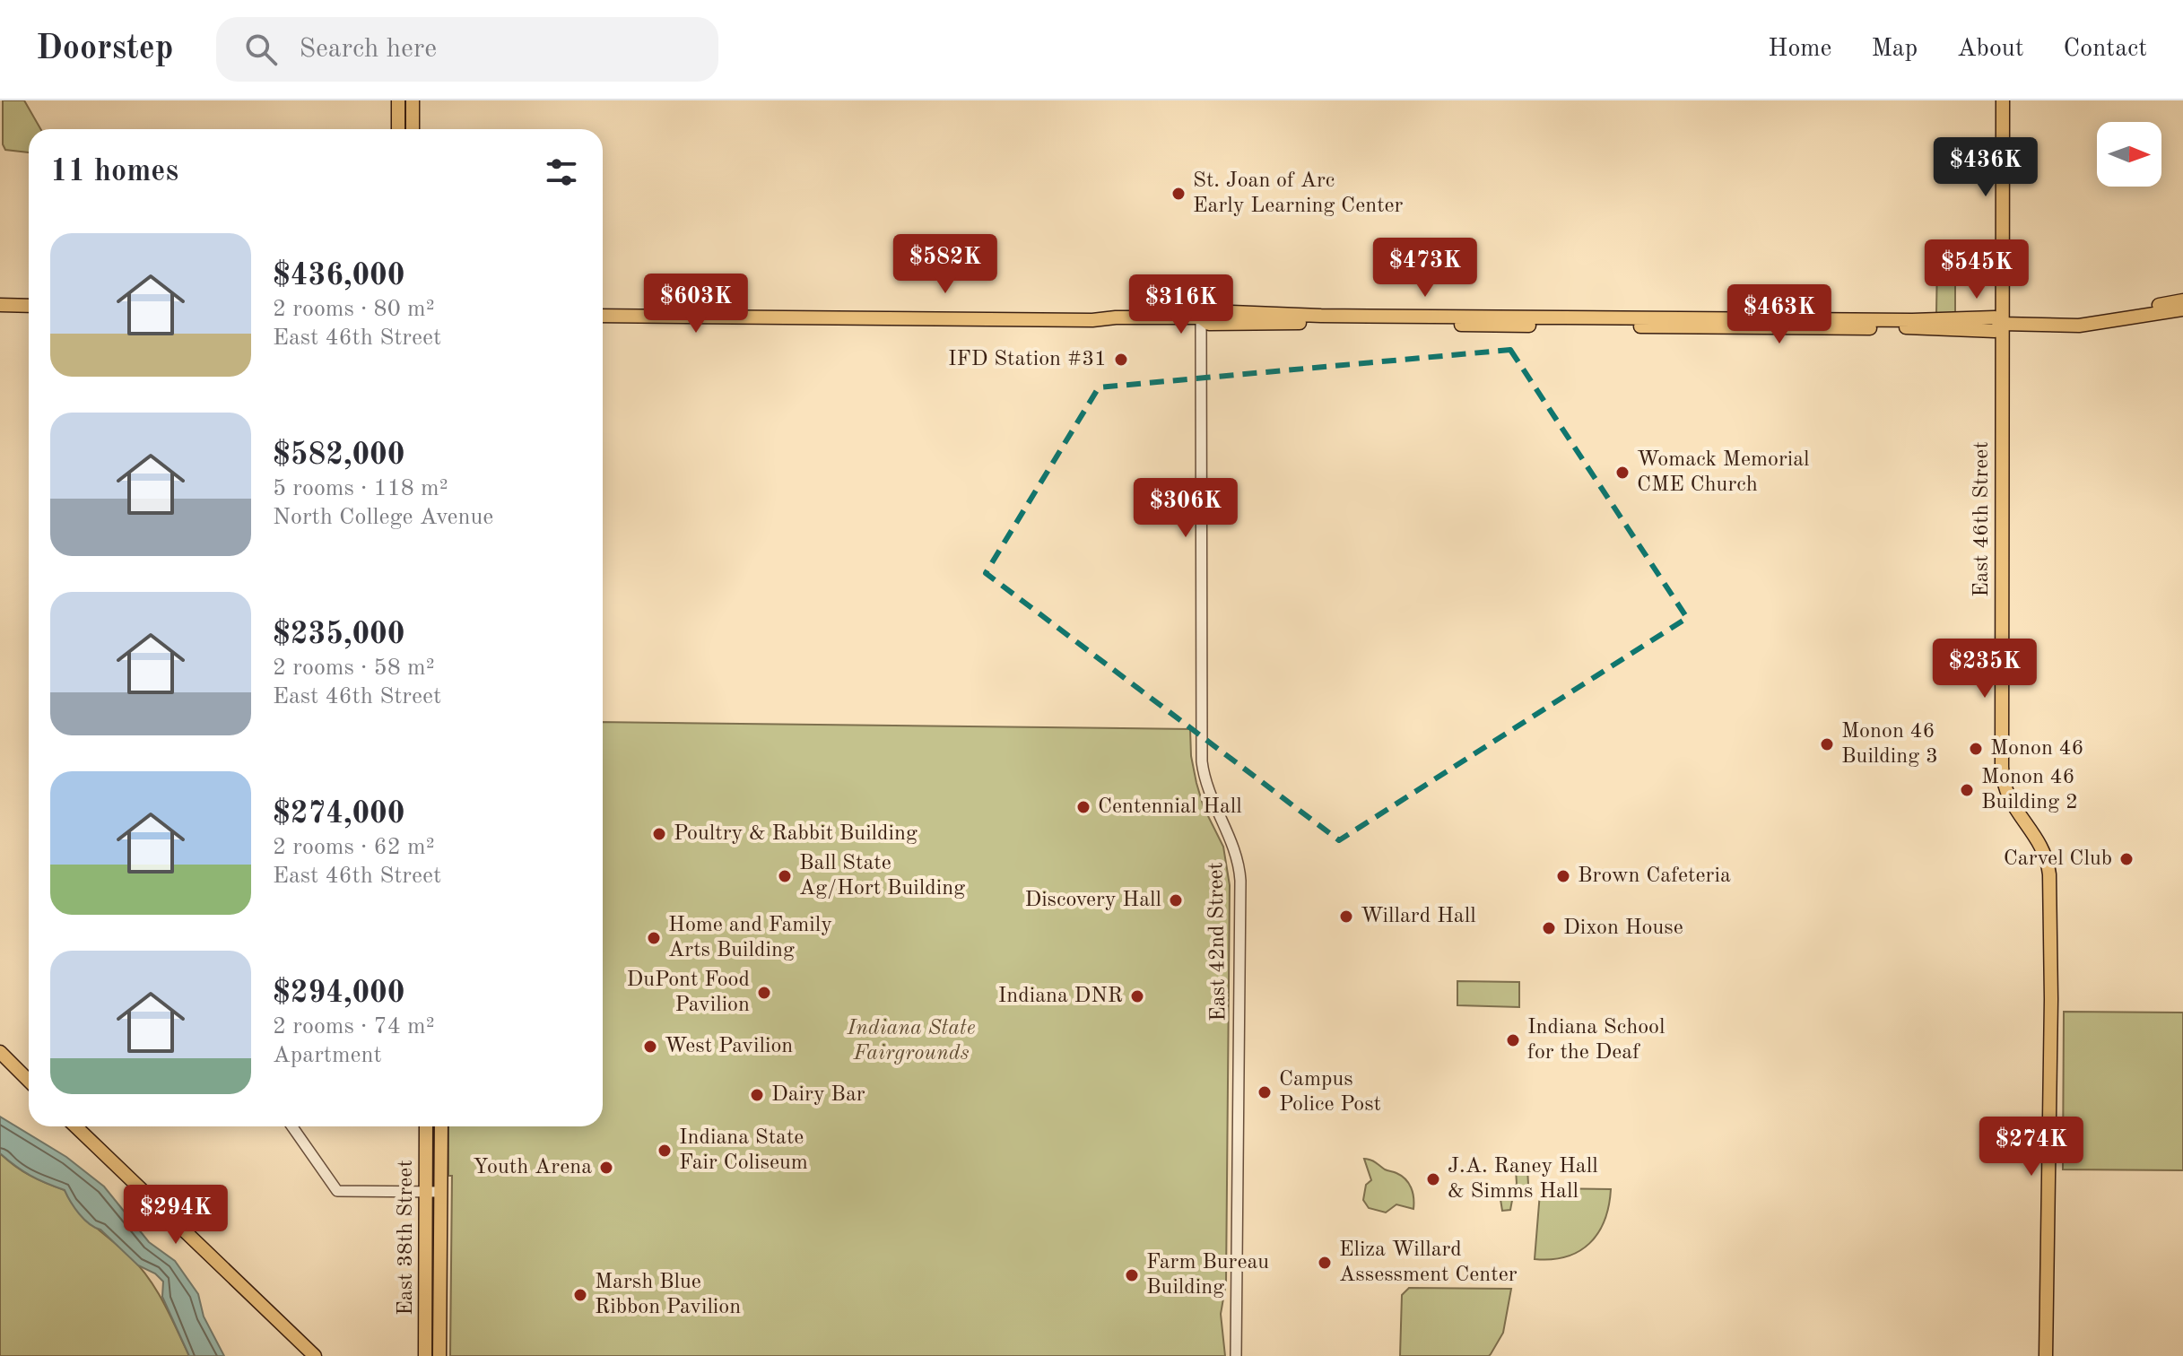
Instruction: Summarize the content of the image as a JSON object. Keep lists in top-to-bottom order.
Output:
{
  "streets": {
    "main road": ["East 46th Street", "East 38th Street"],
    "street": ["East 42nd Street"]
  },
  "parks": ["Indiana State Fairgrounds"],
  "places": [
    "St. Joan of Arc Early Learning Center",
    "IFD Station #31",
    "Womack Memorial CME Church",
    "Monon 46 Building 3",
    "Monon 46",
    "Monon 46 Building 2",
    "Centennial Hall",
    "Poultry & Rabbit Building",
    "Carvel Club",
    "Ball State Ag/Hort Building",
    "Brown Cafeteria",
    "Discovery Hall",
    "Willard Hall",
    "Dixon House",
    "Home and Family Arts Building",
    "DuPont Food Pavilion",
    "Indiana DNR",
    "Indiana School for the Deaf",
    "West Pavilion",
    "Campus Police Post",
    "Dairy Bar",
    "Indiana State Fair Coliseum",
    "Youth Arena",
    "J.A. Raney Hall & Simms Hall",
    "Eliza Willard Assessment Center",
    "Farm Bureau Building",
    "Marsh Blue Ribbon Pavilion"
  ],
  "north": "right",
  "page": {
    "header": "Doorstep",
    "search": "Search here",
    "nav": [
      "Home",
      "Map",
      "About",
      "Contact"
    ],
    "heading": "11 homes",
    "price": [
      "$436K",
      "$582K",
      "$473K",
      "$545K",
      "$603K",
      "$316K",
      "$463K",
      "$306K",
      "$235K",
      "$274K",
      "$294K"
    ],
    "list": [
      {
        "name": "$436,000",
        "note": "2 rooms · 80 m² · East 46th Street"
      },
      {
        "name": "$582,000",
        "note": "5 rooms · 118 m² · North College Avenue"
      },
      {
        "name": "$235,000",
        "note": "2 rooms · 58 m² · East 46th Street"
      },
      {
        "name": "$274,000",
        "note": "2 rooms · 62 m² · East 46th Street"
      },
      {
        "name": "$294,000",
        "note": "2 rooms · 74 m² · Apartment"
      }
    ]
  }
}
